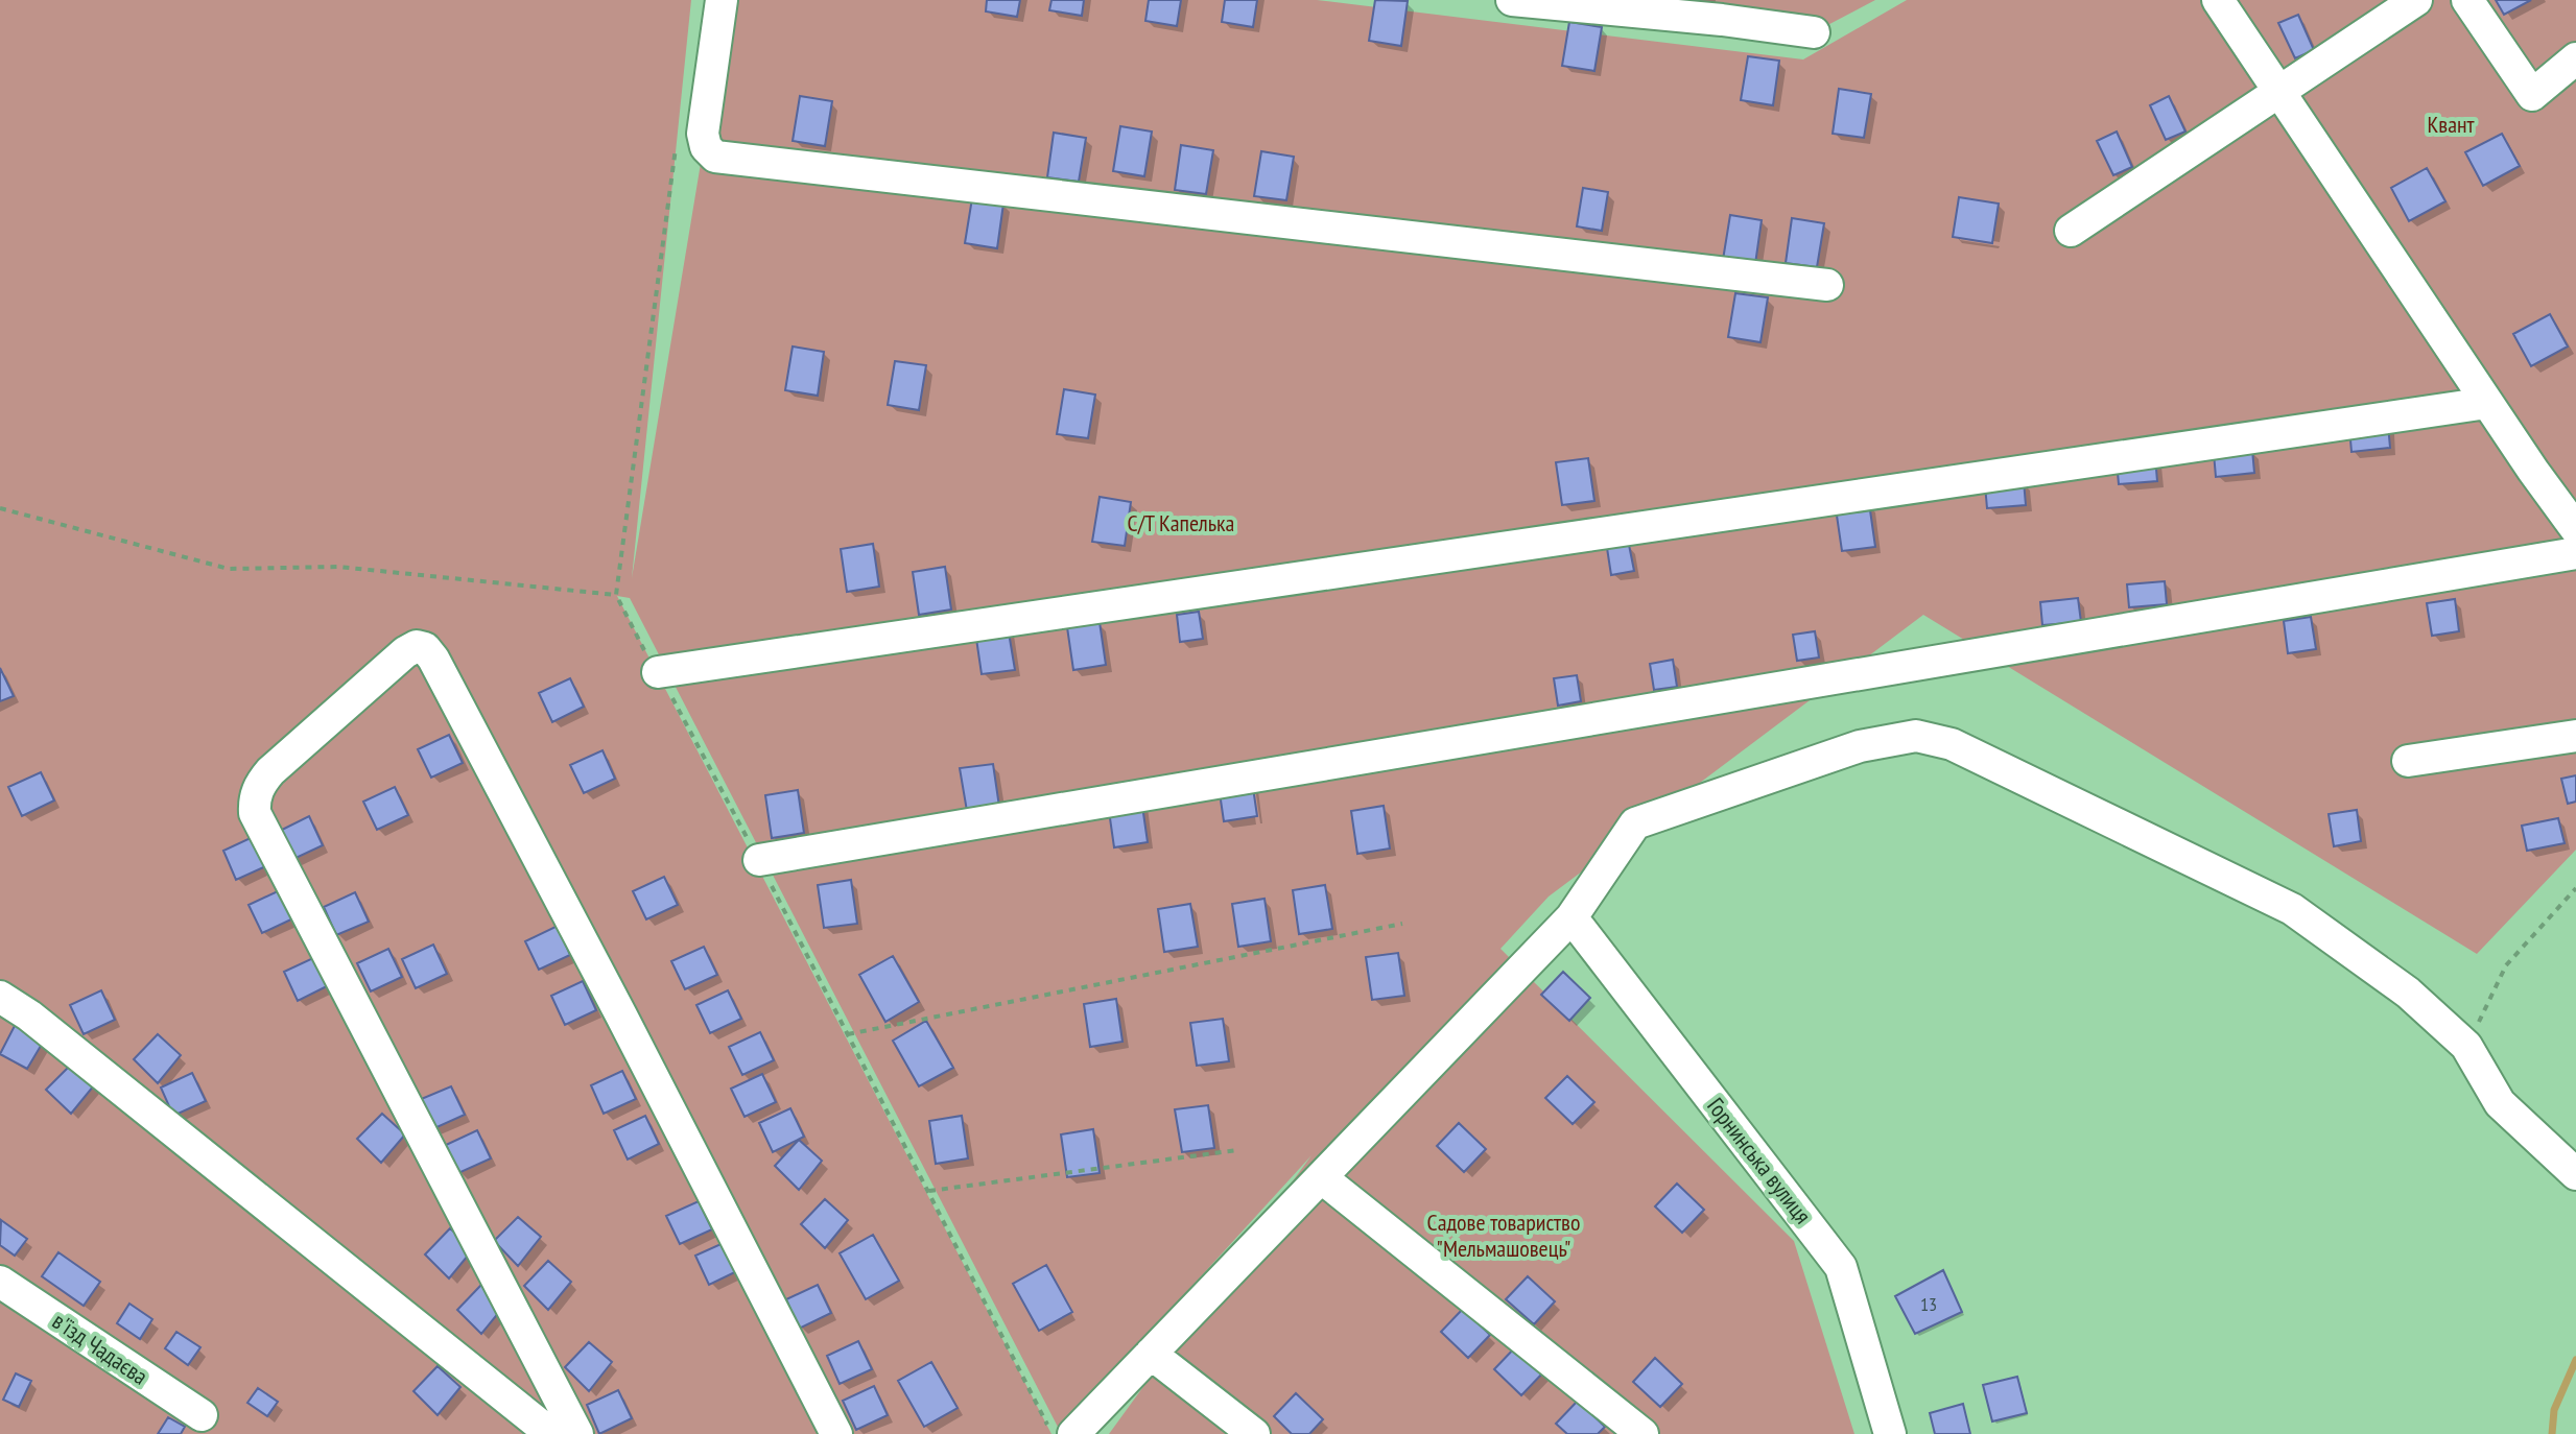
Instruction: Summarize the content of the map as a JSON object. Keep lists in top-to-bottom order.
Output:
{
  "streets": {
    "street": ["Горнинська вулиця", "в'їзд Чадаєва"]
  },
  "parks": ["Квант", "С/Т Капелька", "Садове товариство \"Мельмашовець\""],
  "house_numbers": ["13"]
}
